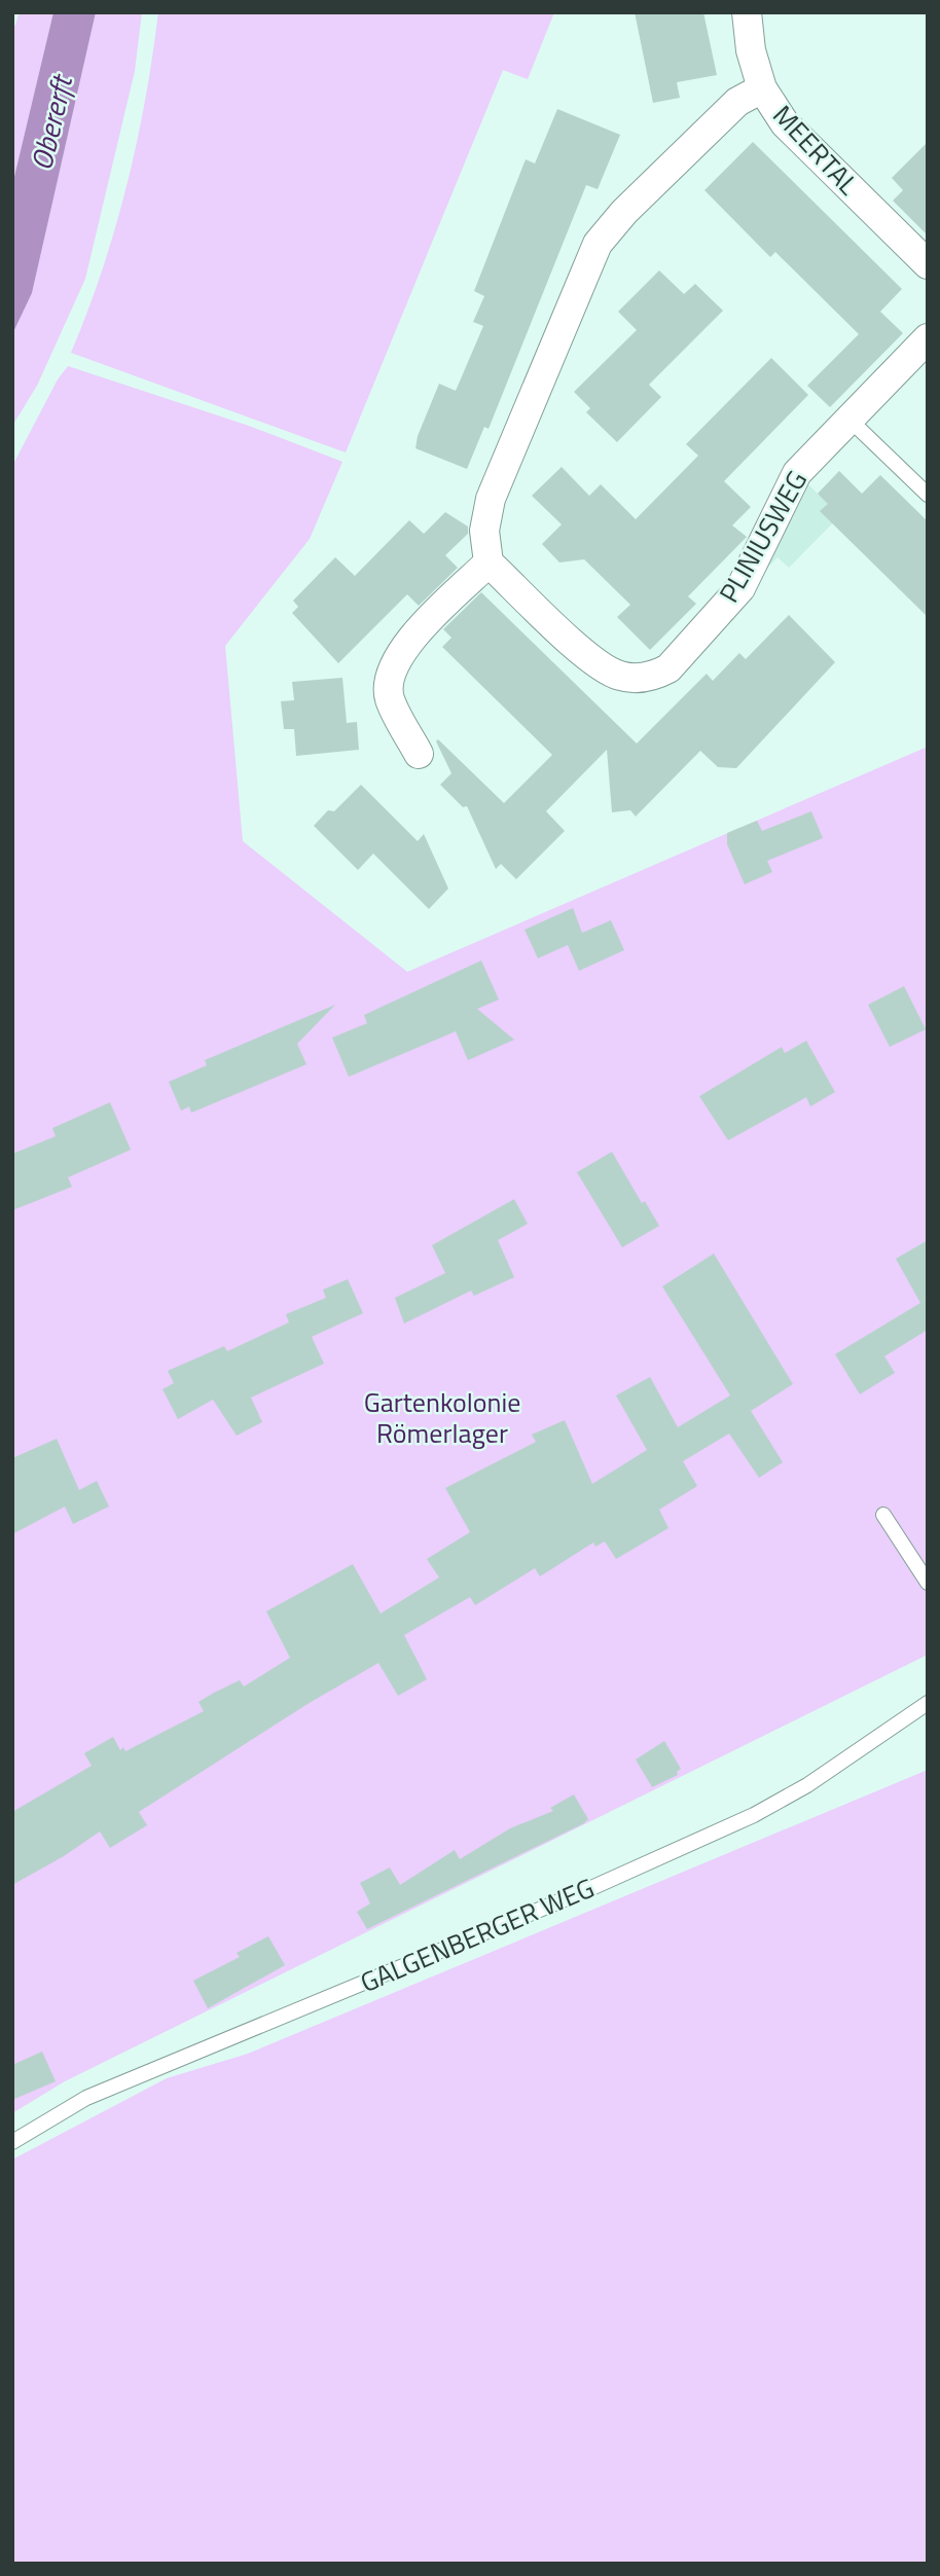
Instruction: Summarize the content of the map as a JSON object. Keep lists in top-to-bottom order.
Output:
{
  "streets": {
    "street": ["MEERTAL", "PLINIUSWEG"],
    "lane": ["GALGENBERGER WEG"]
  },
  "water": ["Obererft"],
  "parks": ["Gartenkolonie Römerlager"]
}
